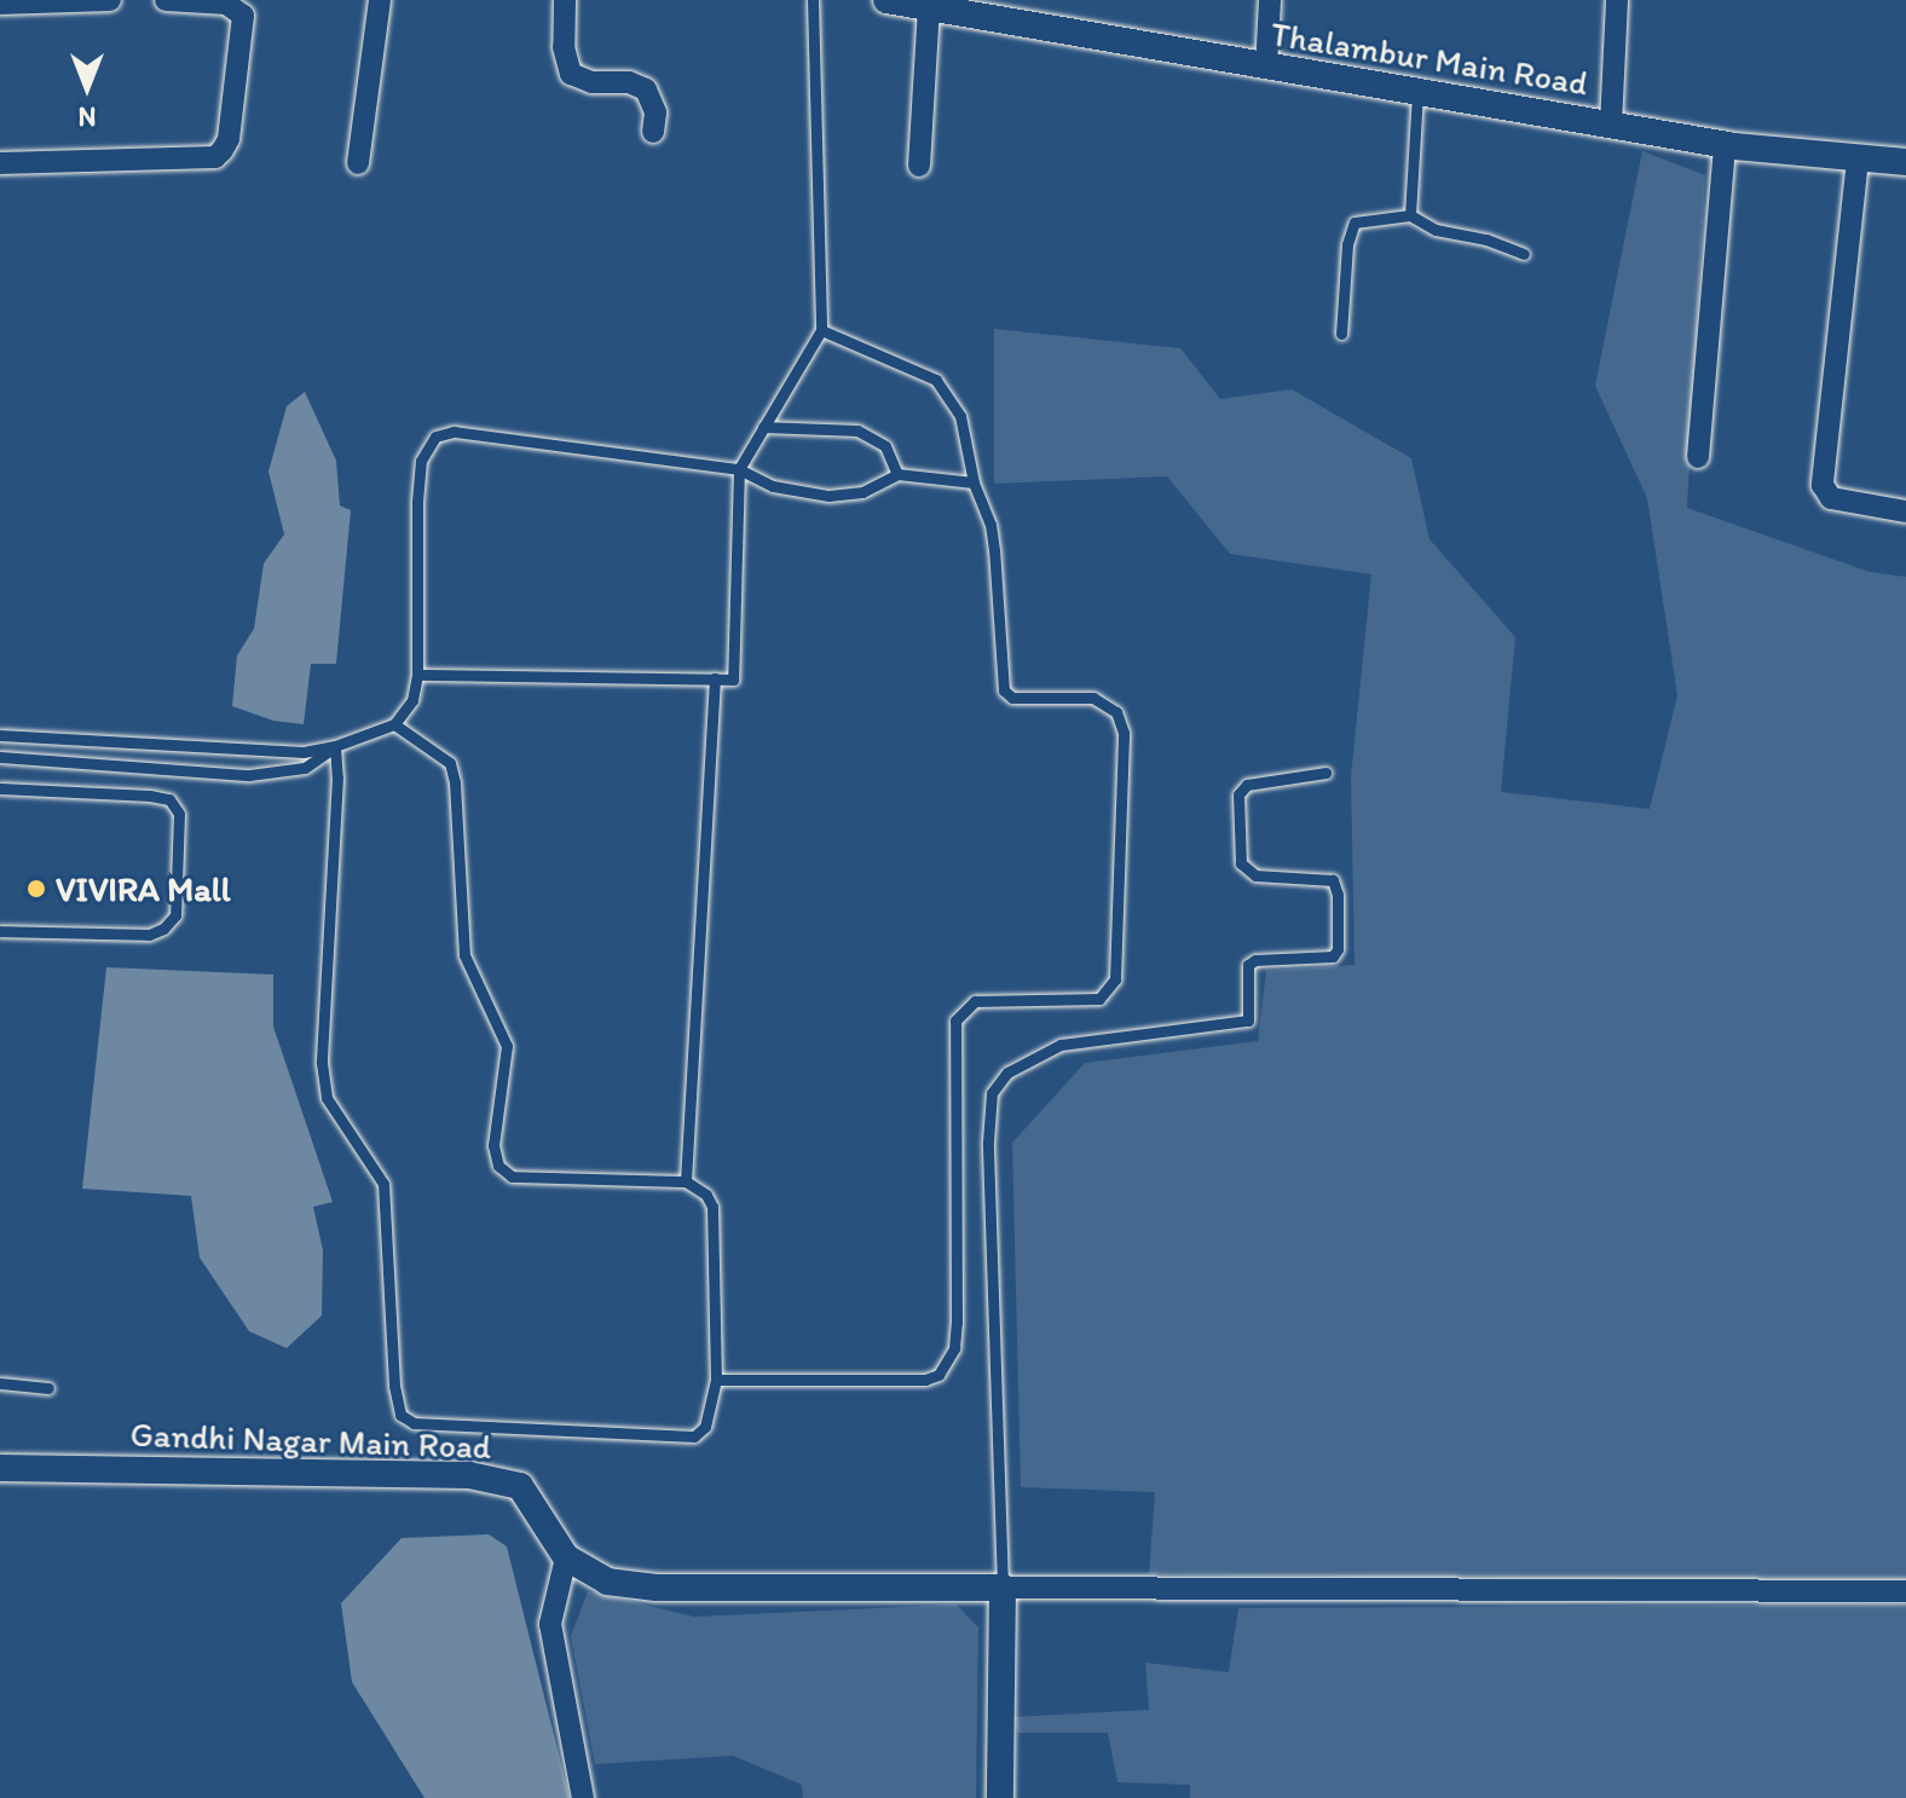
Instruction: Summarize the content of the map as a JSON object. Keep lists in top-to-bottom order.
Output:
{
  "streets": {
    "street": ["Thalambur Main Road", "Gandhi Nagar Main Road"]
  },
  "places": ["VIVIRA Mall"],
  "north": "bottom"
}
